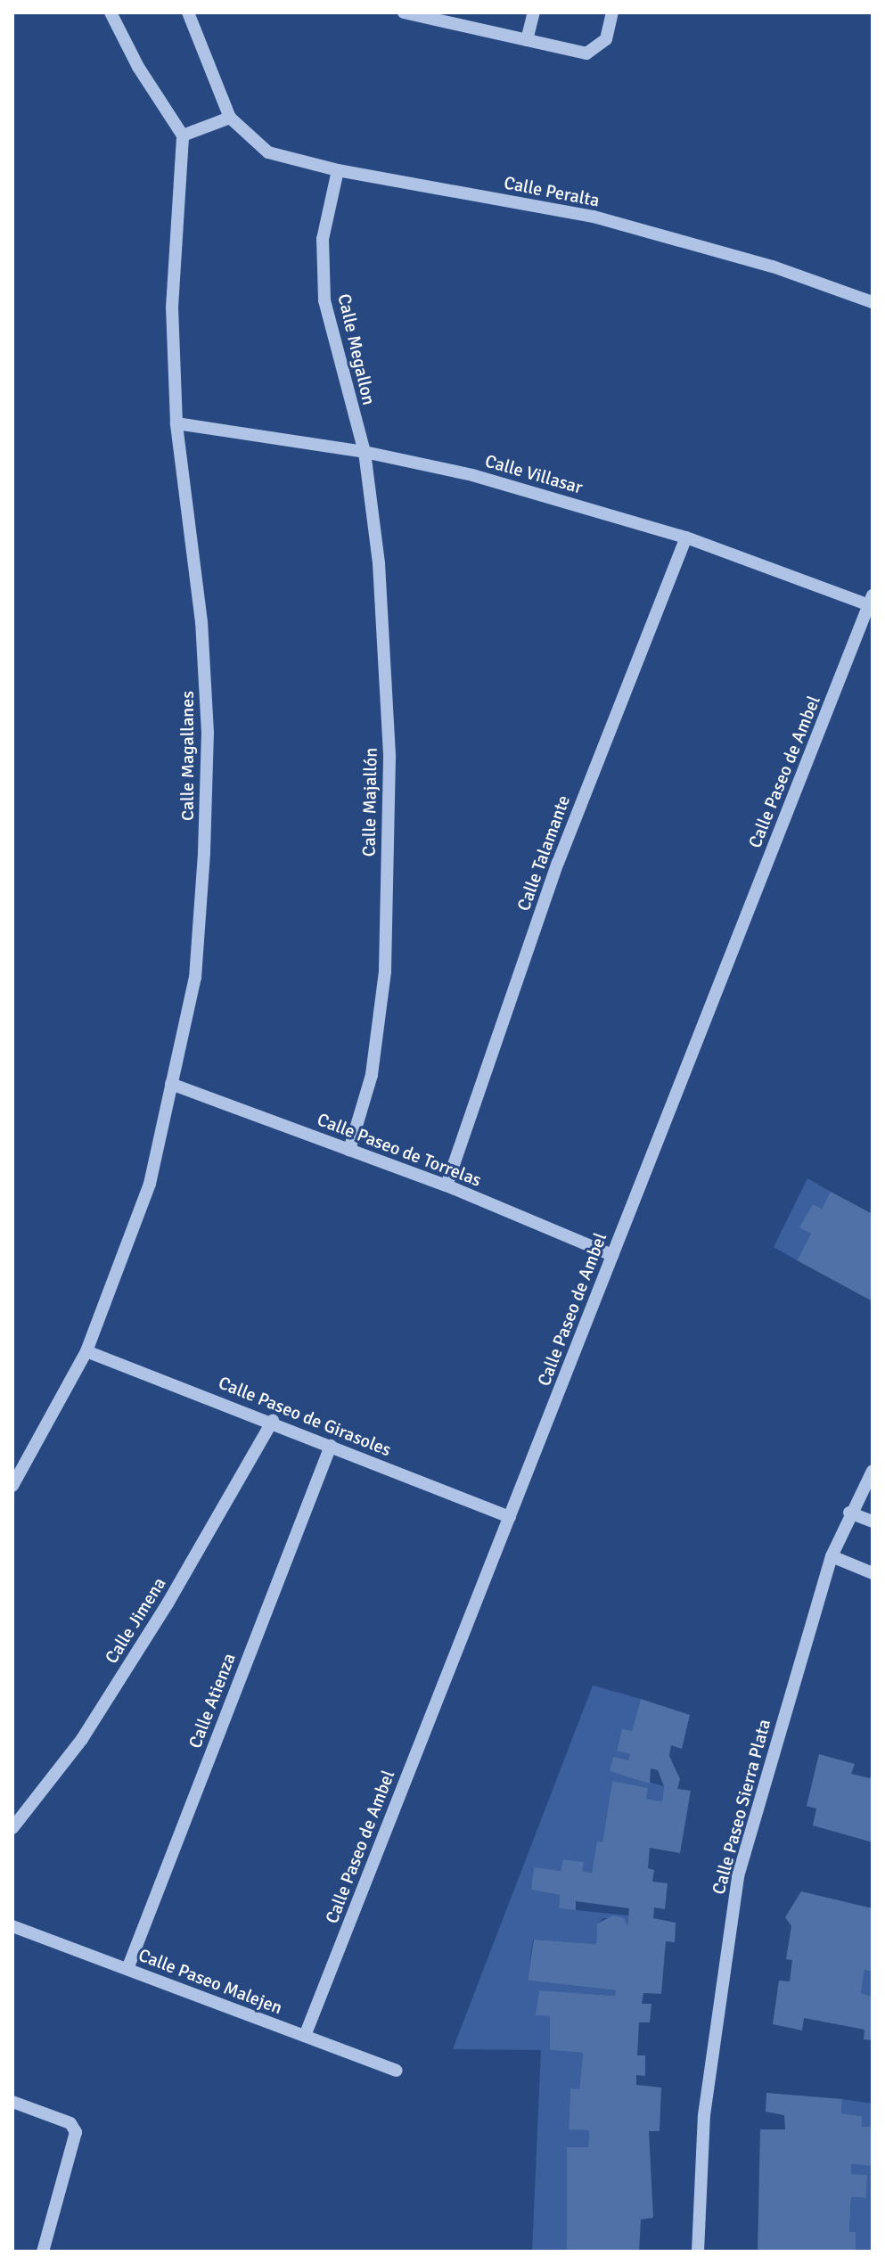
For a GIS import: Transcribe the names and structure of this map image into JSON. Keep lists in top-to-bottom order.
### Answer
{
  "streets": {
    "street": [
      "Calle Peralta",
      "Calle Megallon",
      "Calle Villasar",
      "Calle Magallanes",
      "Calle Paseo de Ambel",
      "Calle Majallón",
      "Calle Talamante",
      "Calle Paseo de Torrelas",
      "Calle Paseo de Girasoles",
      "Calle Jimena",
      "Calle Atienza",
      "Calle Paseo Sierra Plata",
      "Calle Paseo Malejen"
    ]
  },
  "crossings": [
    ["Calle Peralta", "Calle Megallon"],
    ["Calle Megallon", "Calle Villasar"],
    ["Calle Megallon", "Calle Majallón"],
    ["Calle Villasar", "Calle Magallanes"],
    ["Calle Villasar", "Calle Paseo de Ambel"],
    ["Calle Villasar", "Calle Majallón"],
    ["Calle Villasar", "Calle Talamante"],
    ["Calle Magallanes", "Calle Paseo de Torrelas"],
    ["Calle Magallanes", "Calle Paseo de Girasoles"],
    ["Calle Paseo de Ambel", "Calle Paseo de Torrelas"],
    ["Calle Paseo de Ambel", "Calle Paseo de Girasoles"],
    ["Calle Paseo de Ambel", "Calle Paseo Malejen"],
    ["Calle Majallón", "Calle Paseo de Torrelas"],
    ["Calle Talamante", "Calle Paseo de Torrelas"],
    ["Calle Paseo de Girasoles", "Calle Jimena"],
    ["Calle Paseo de Girasoles", "Calle Atienza"],
    ["Calle Atienza", "Calle Paseo Malejen"]
  ]
}
